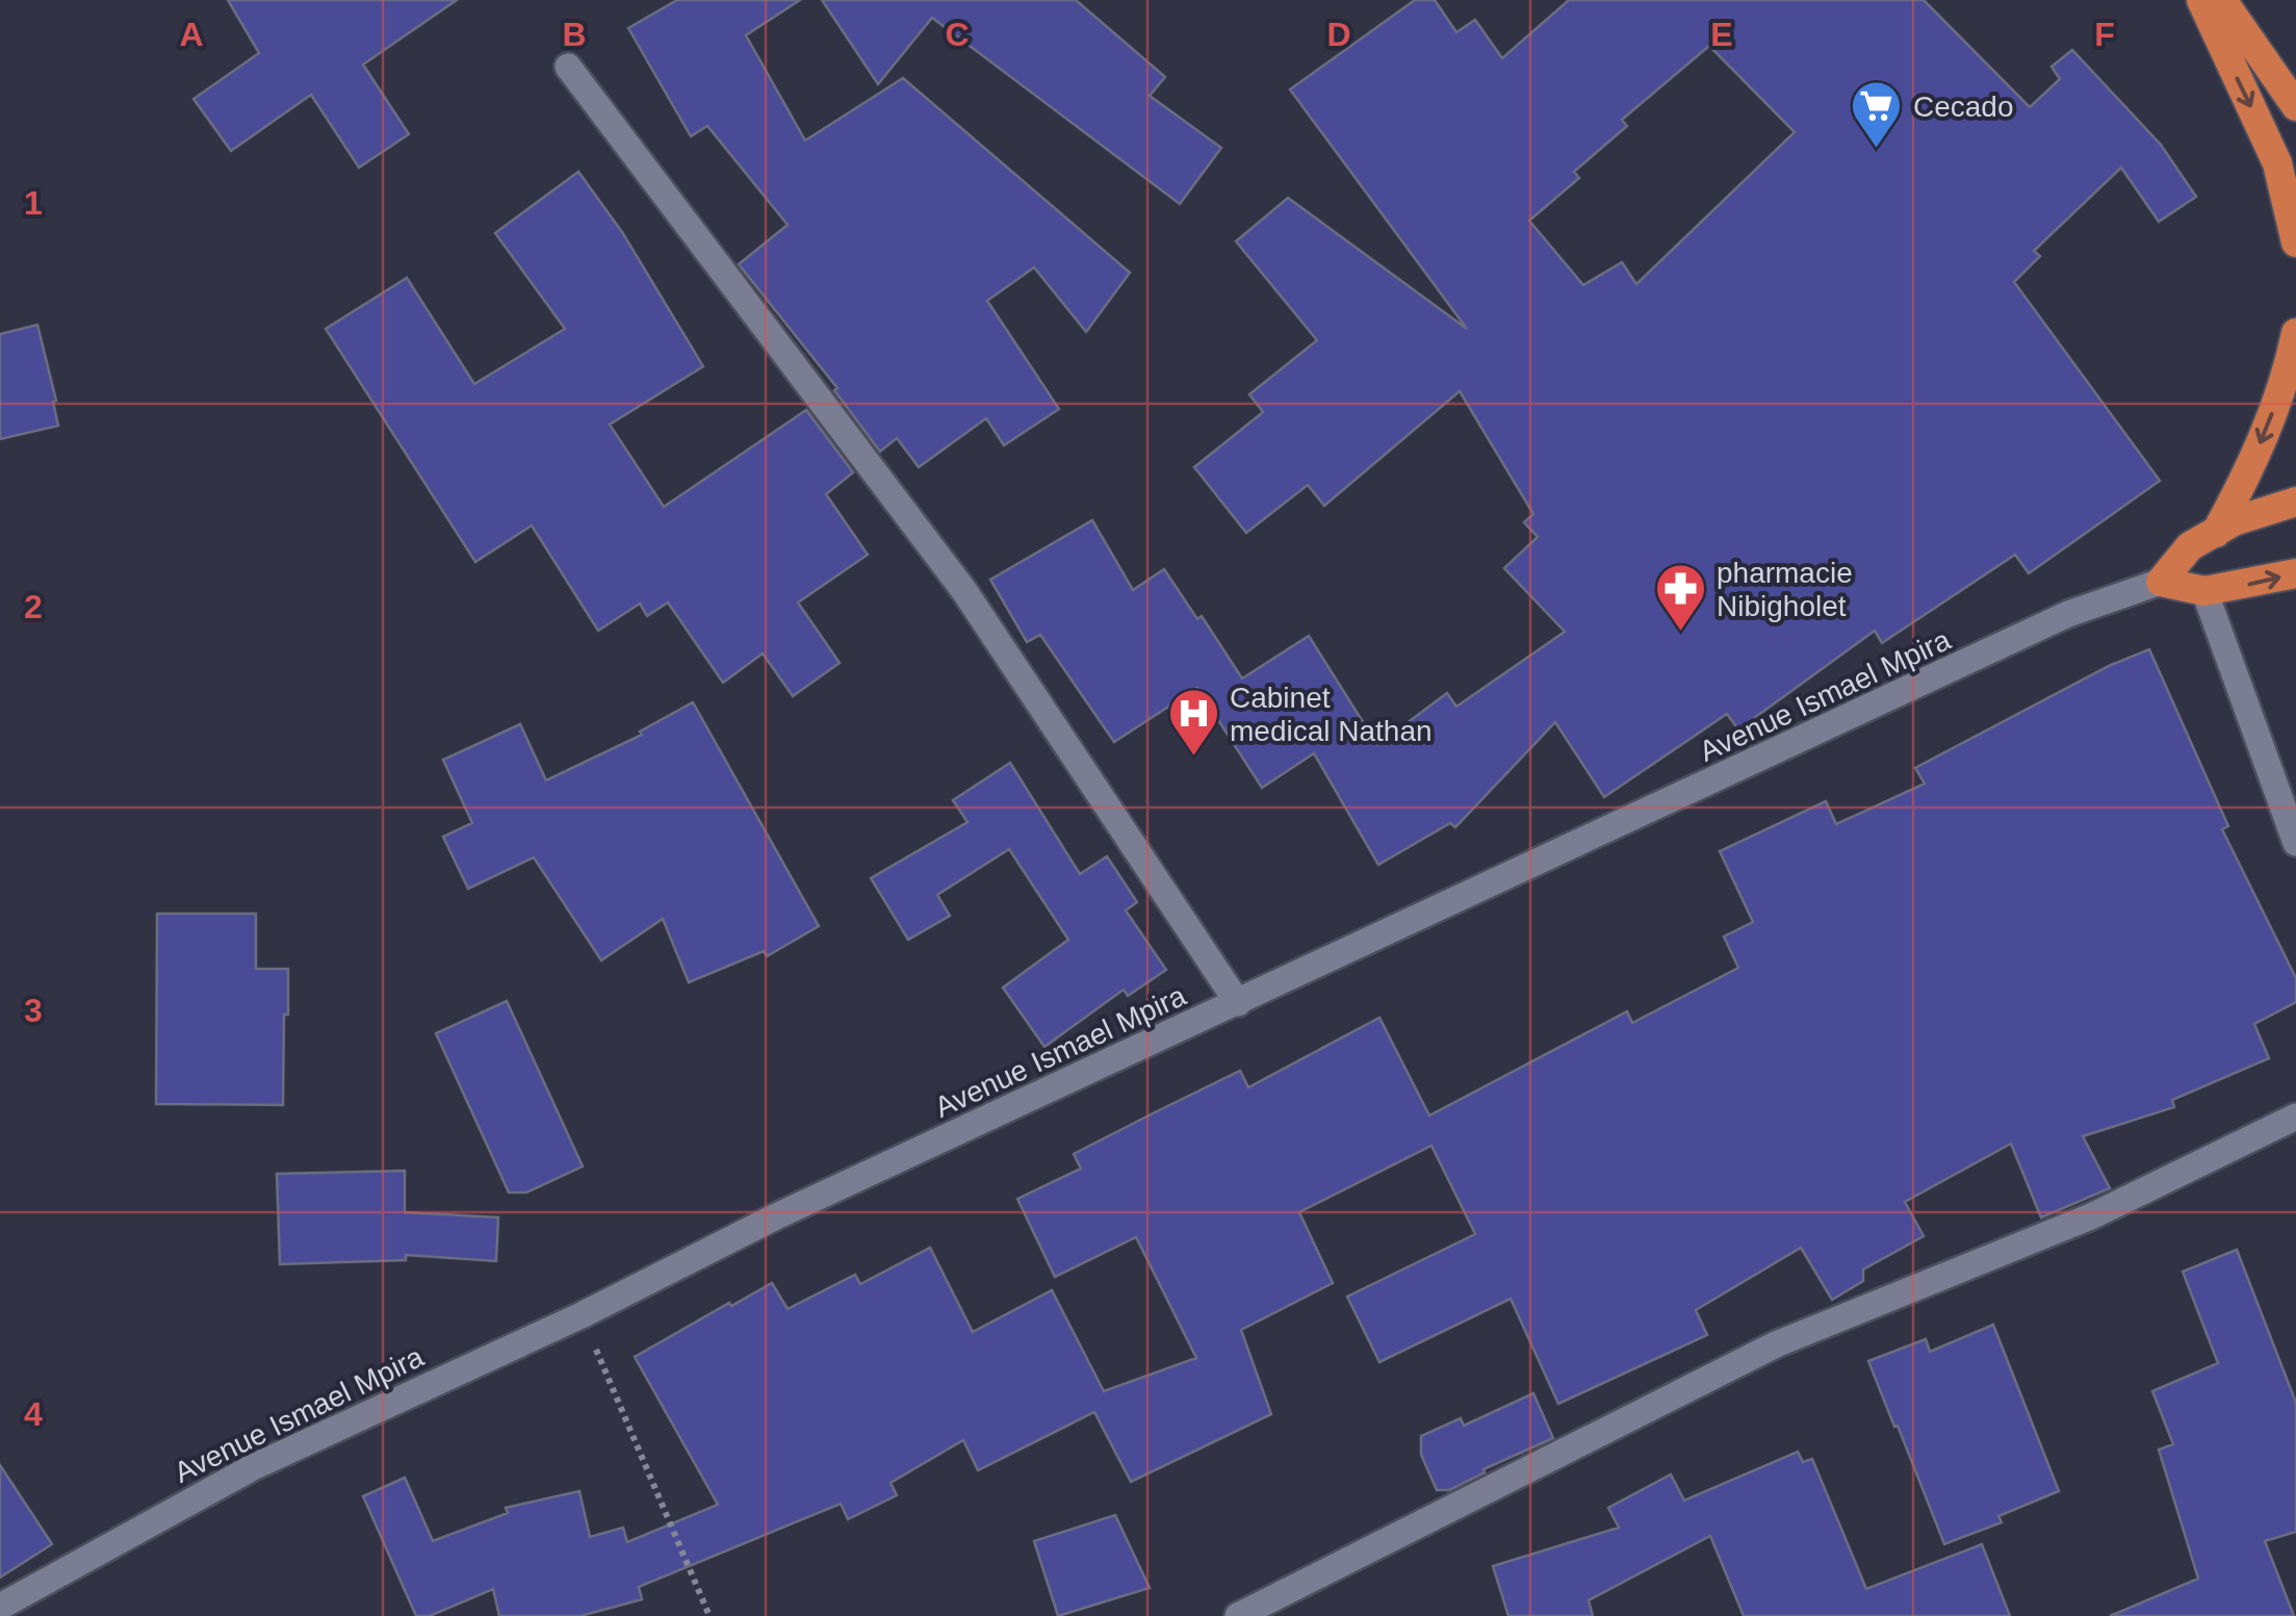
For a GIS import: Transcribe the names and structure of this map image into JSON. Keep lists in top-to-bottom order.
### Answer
{
  "streets": {
    "street": ["Avenue Ismael Mpira"]
  },
  "places": {
    "supermarket": ["Cecado"],
    "pharmacy": ["pharmacie Nibigholet"],
    "hospital": ["Cabinet medical Nathan"]
  },
  "grid": {
    "columns": [
      "A",
      "B",
      "C",
      "D",
      "E",
      "F"
    ],
    "rows": [
      "1",
      "2",
      "3",
      "4"
    ]
  }
}
